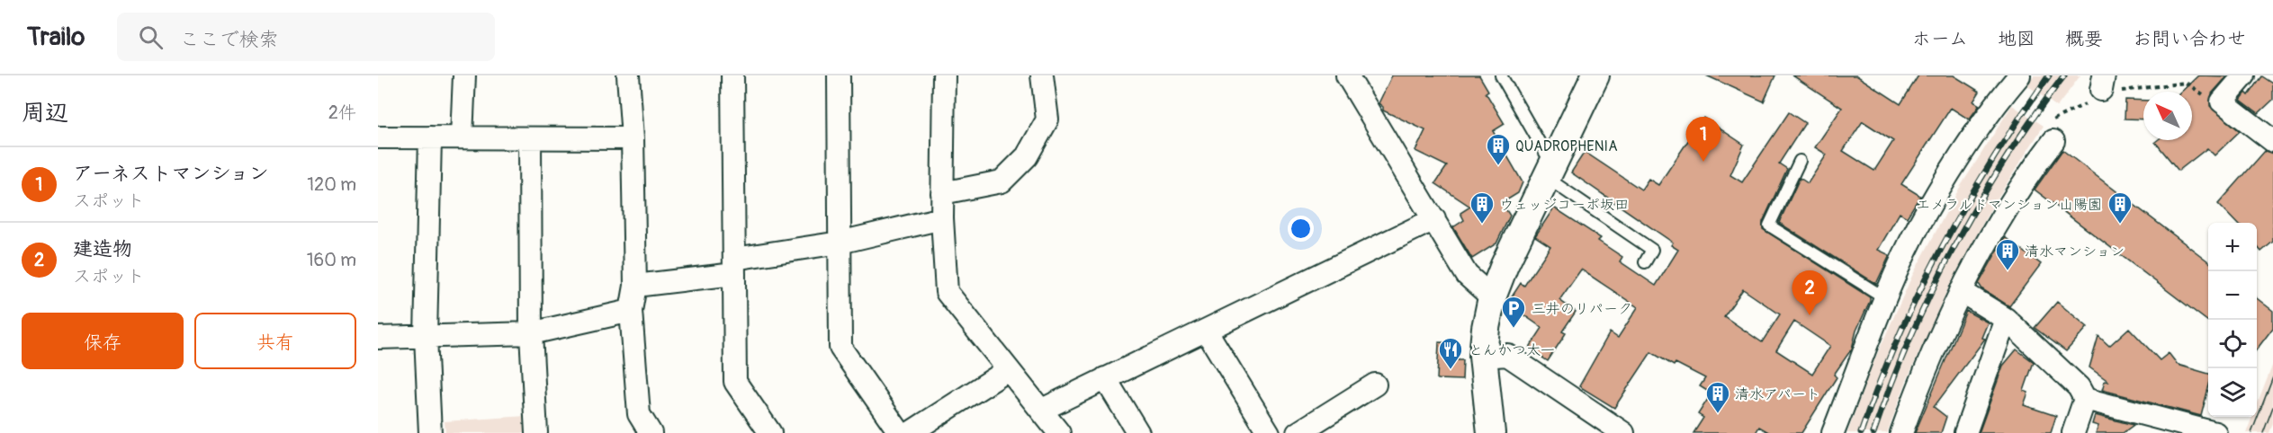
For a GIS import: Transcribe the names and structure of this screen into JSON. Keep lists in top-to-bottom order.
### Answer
{
  "places": {
    "building": [
      "QUADROPHENIA",
      "ウェッジコーポ坂田",
      "エメラルドマンション山陽園",
      "清水マンション",
      "清水アパート"
    ],
    "parking": ["三井のリパーク"],
    "restaurant": ["とんかつ太一"]
  },
  "north": "top left",
  "page": {
    "header": "Trailo",
    "search": "ここで検索",
    "nav": [
      "ホーム",
      "地図",
      "概要",
      "お問い合わせ"
    ],
    "heading": ["周辺", "2件"],
    "pins": ["1", "2"],
    "list": [
      {
        "mark": "1",
        "name": "アーネストマンション",
        "note": "スポット",
        "value": "120 m"
      },
      {
        "mark": "2",
        "name": "建造物",
        "note": "スポット",
        "value": "160 m"
      }
    ],
    "map_buttons": ["+", "−"],
    "buttons": ["保存", "共有"]
  }
}
